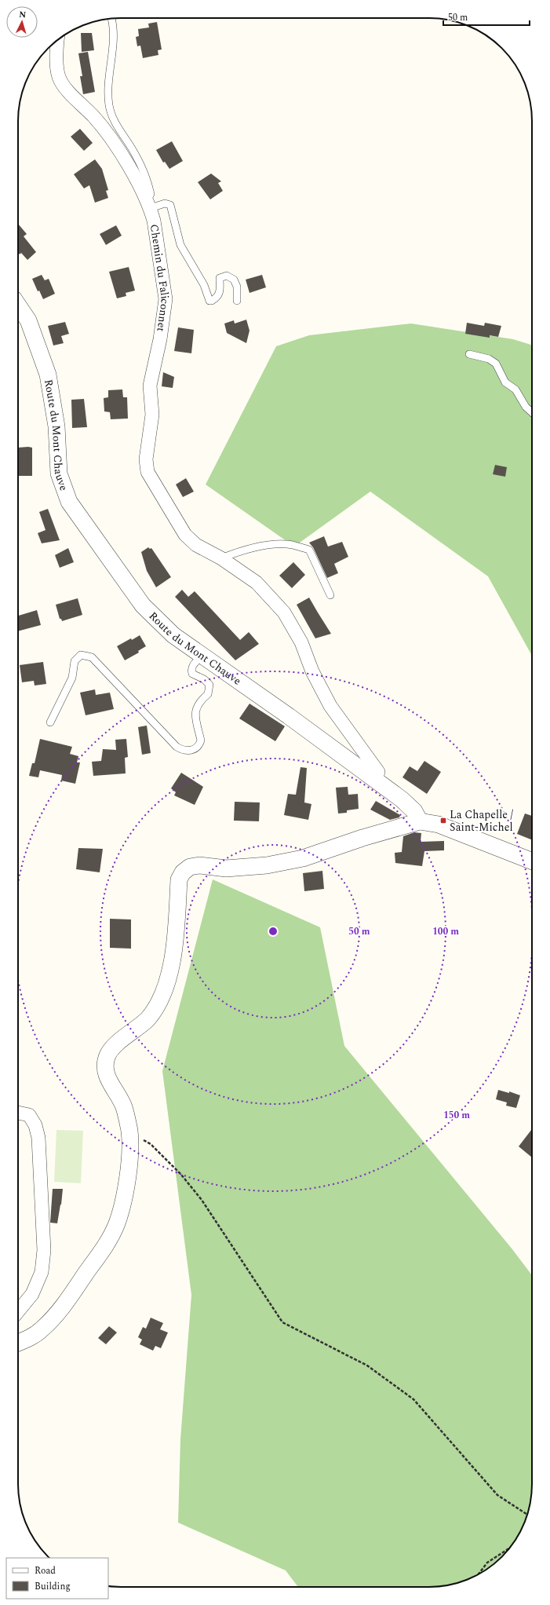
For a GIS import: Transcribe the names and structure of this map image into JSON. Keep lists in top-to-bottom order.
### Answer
{
  "streets": {
    "street": ["Chemin du Faliconnet", "Route du Mont Chauve"]
  },
  "crossings": [
    ["Chemin du Faliconnet", "Route du Mont Chauve"]
  ],
  "places": {
    "transit": ["La Chapelle / Saint-Michel"]
  },
  "legend": ["Road", "Building"],
  "scale_bar": "50 m",
  "north": "top",
  "rings": ["50 m", "100 m", "150 m"]
}
